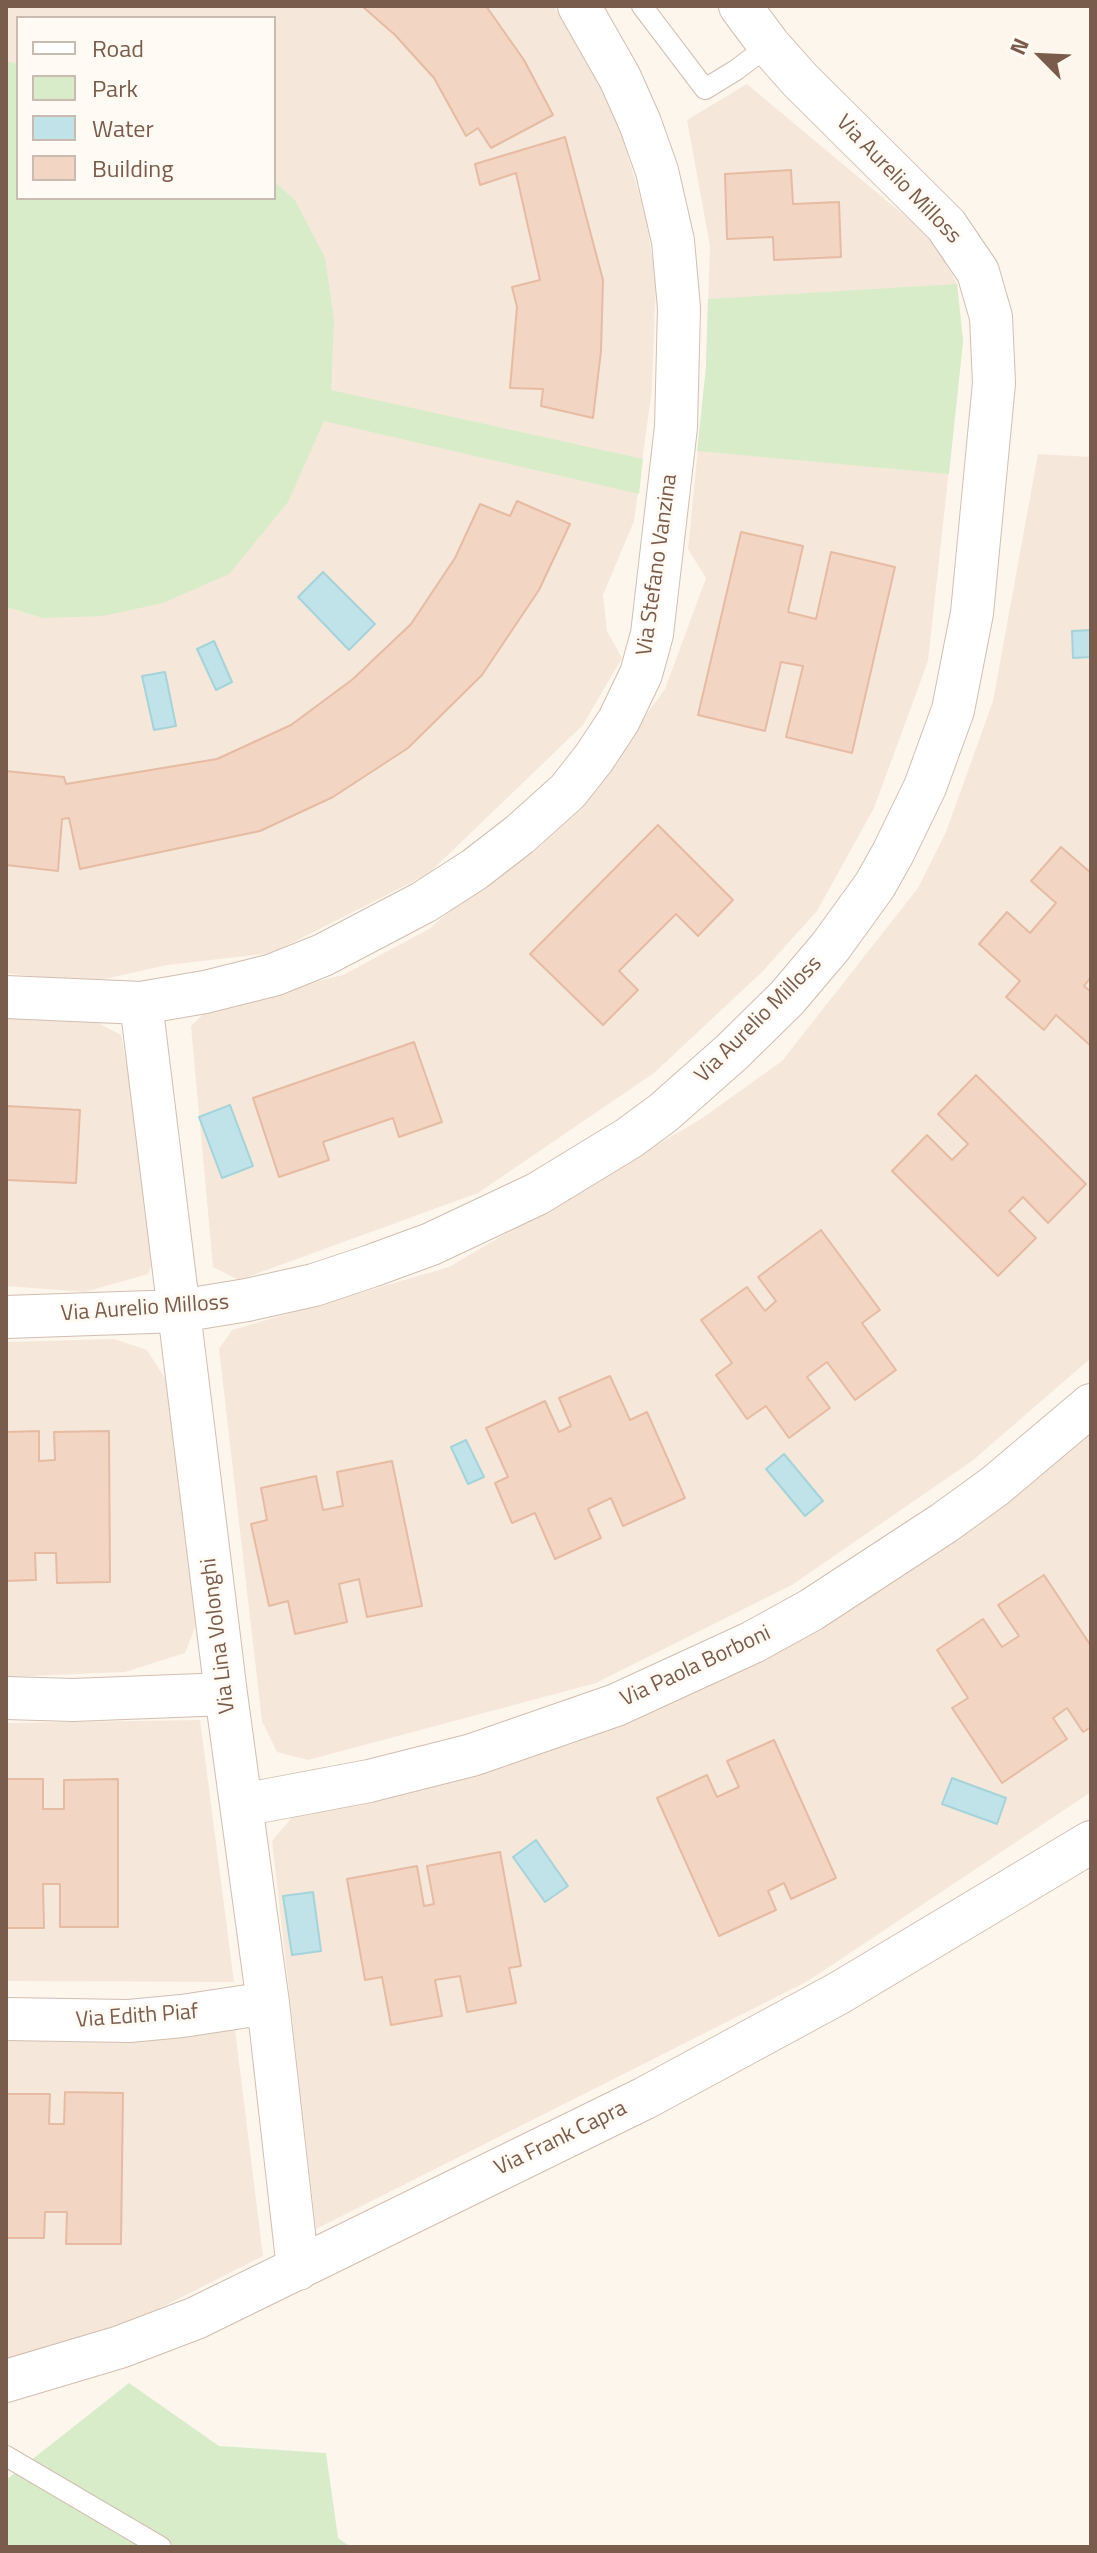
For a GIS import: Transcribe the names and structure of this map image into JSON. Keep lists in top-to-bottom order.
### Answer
{
  "streets": {
    "street": [
      "Via Aurelio Milloss",
      "Via Stefano Vanzina",
      "Via Lina Volonghi",
      "Via Paola Borboni",
      "Via Edith Piaf",
      "Via Frank Capra"
    ]
  },
  "crossings": [
    ["Via Aurelio Milloss", "Via Lina Volonghi"],
    ["Via Stefano Vanzina", "Via Lina Volonghi"],
    ["Via Lina Volonghi", "Via Paola Borboni"],
    ["Via Lina Volonghi", "Via Edith Piaf"],
    ["Via Lina Volonghi", "Via Frank Capra"]
  ],
  "legend": [
    "Road",
    "Park",
    "Water",
    "Building"
  ],
  "north": "top left"
}
